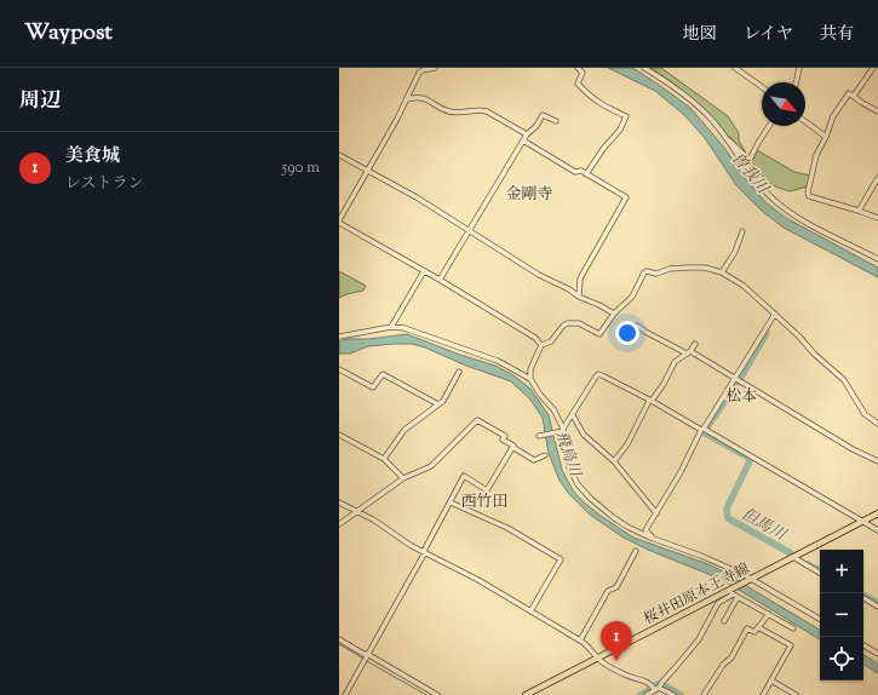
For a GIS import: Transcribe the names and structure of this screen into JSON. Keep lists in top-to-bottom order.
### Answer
{
  "streets": {
    "main road": ["桜井田原本王寺線"]
  },
  "districts": ["金剛寺", "松本", "西竹田"],
  "water": ["曽我川", "飛鳥川", "但馬川"],
  "north": "bottom right",
  "page": {
    "header": "Waypost",
    "nav": ["地図", "レイヤ", "共有"],
    "heading": "周辺",
    "list": [
      {
        "mark": "1",
        "name": "美食城",
        "note": "レストラン",
        "value": "590 m"
      }
    ],
    "map_buttons": ["+", "−"],
    "pins": "1"
  }
}
